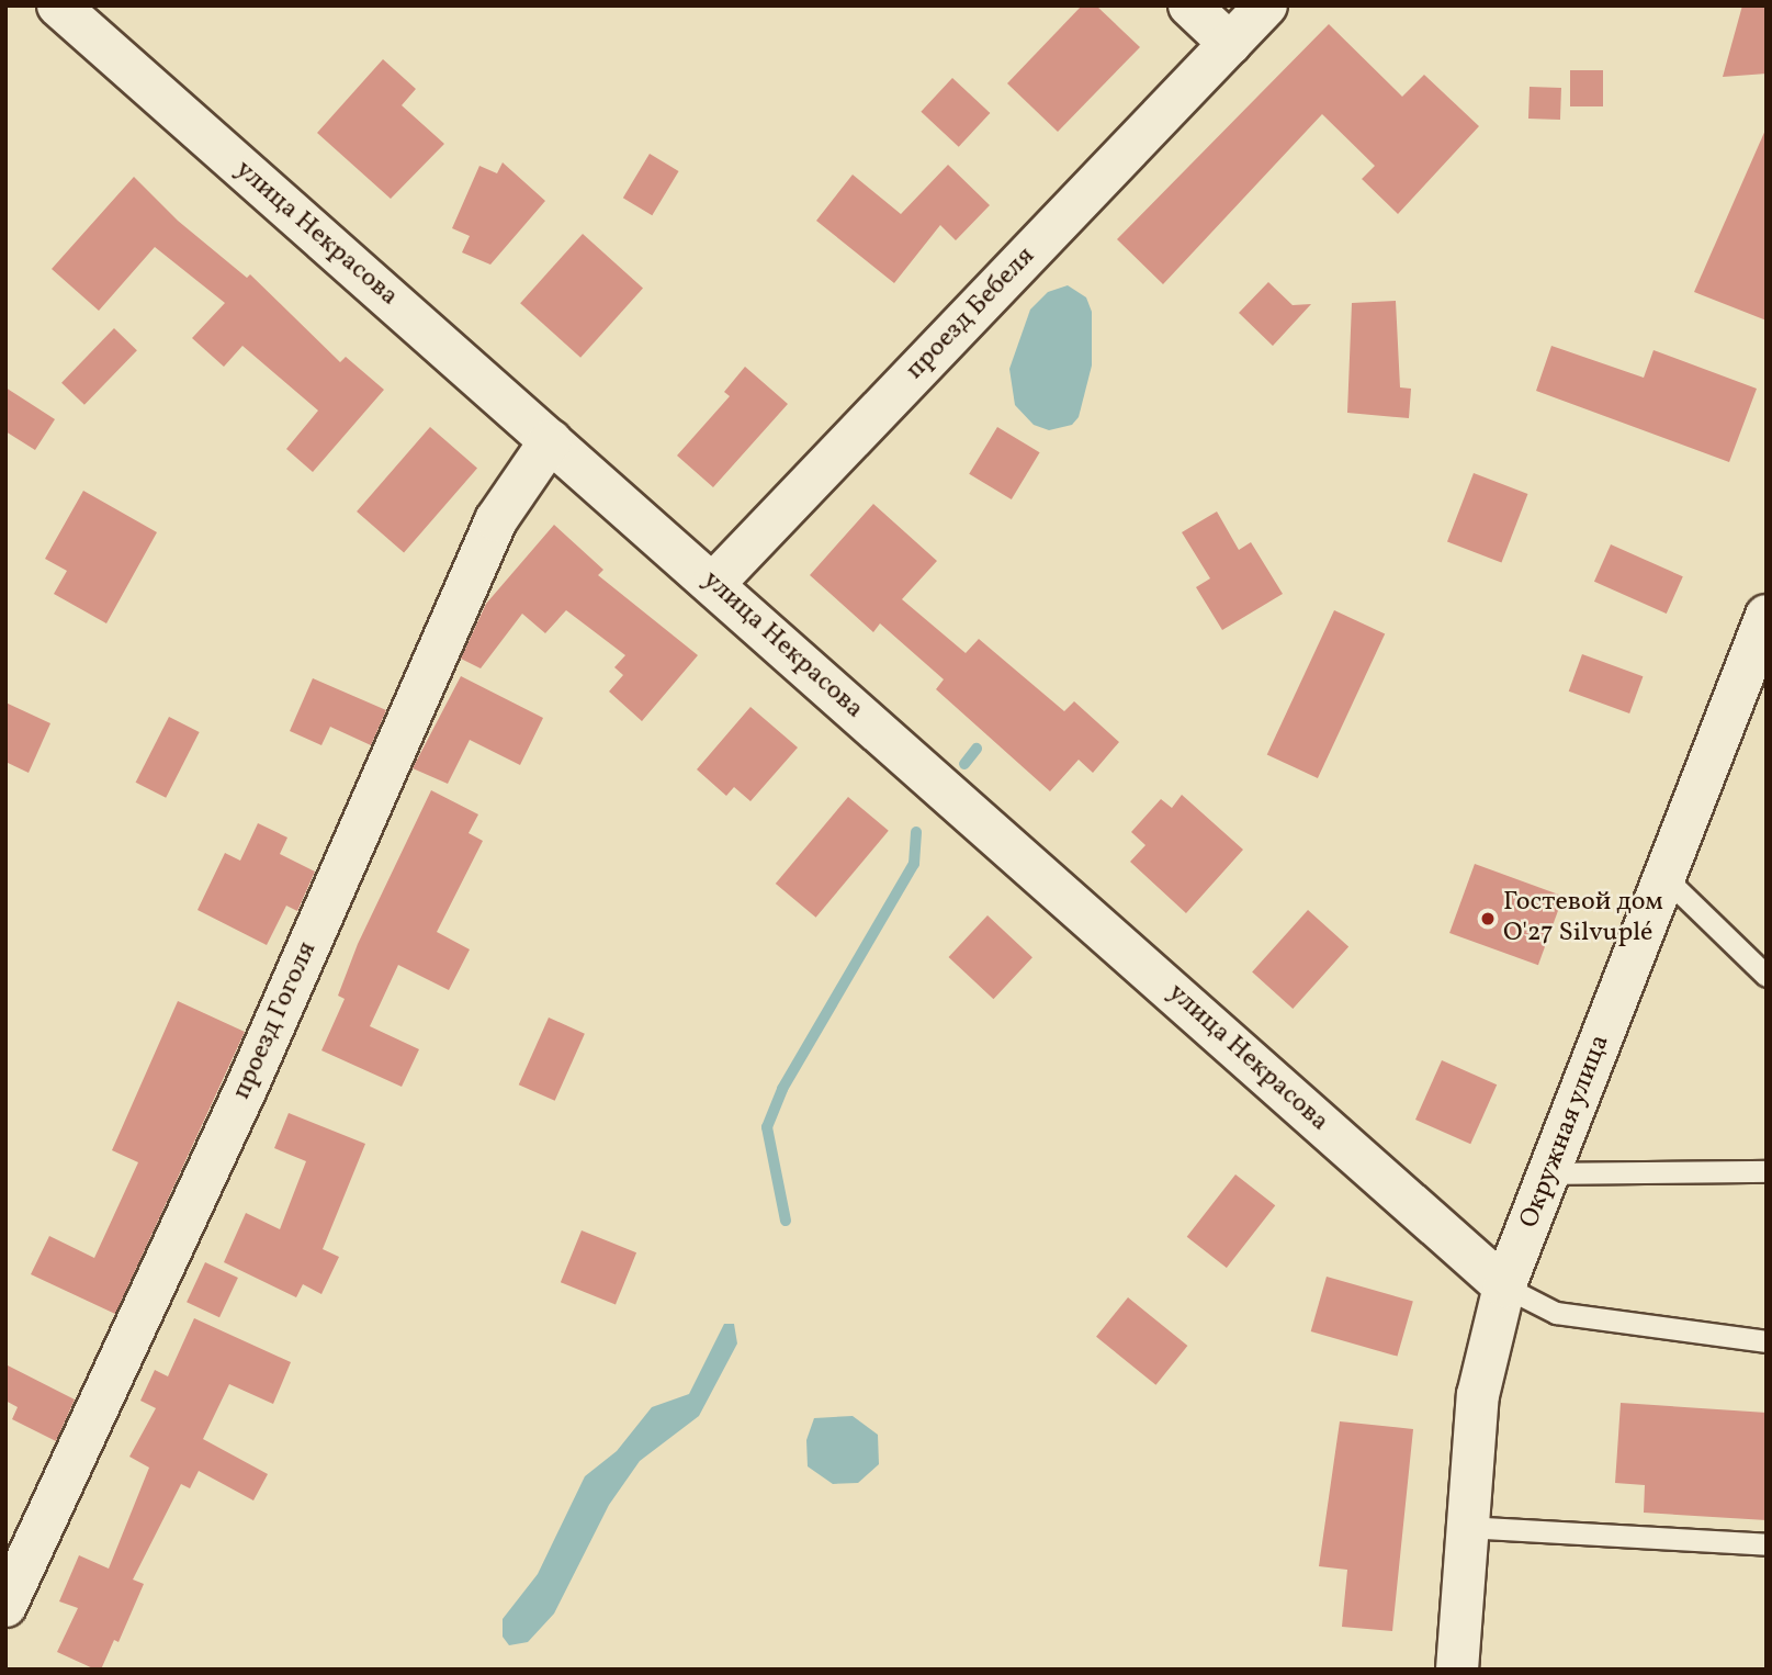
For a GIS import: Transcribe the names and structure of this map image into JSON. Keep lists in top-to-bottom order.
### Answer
{
  "streets": {
    "street": [
      "улица Некрасова",
      "проезд Бебеля",
      "проезд Гоголя",
      "Окружная улица"
    ]
  },
  "crossings": [
    ["улица Некрасова", "проезд Бебеля"],
    ["улица Некрасова", "проезд Гоголя"],
    ["улица Некрасова", "Окружная улица"]
  ],
  "places": ["Гостевой дом O'27 Silvuplé"]
}
